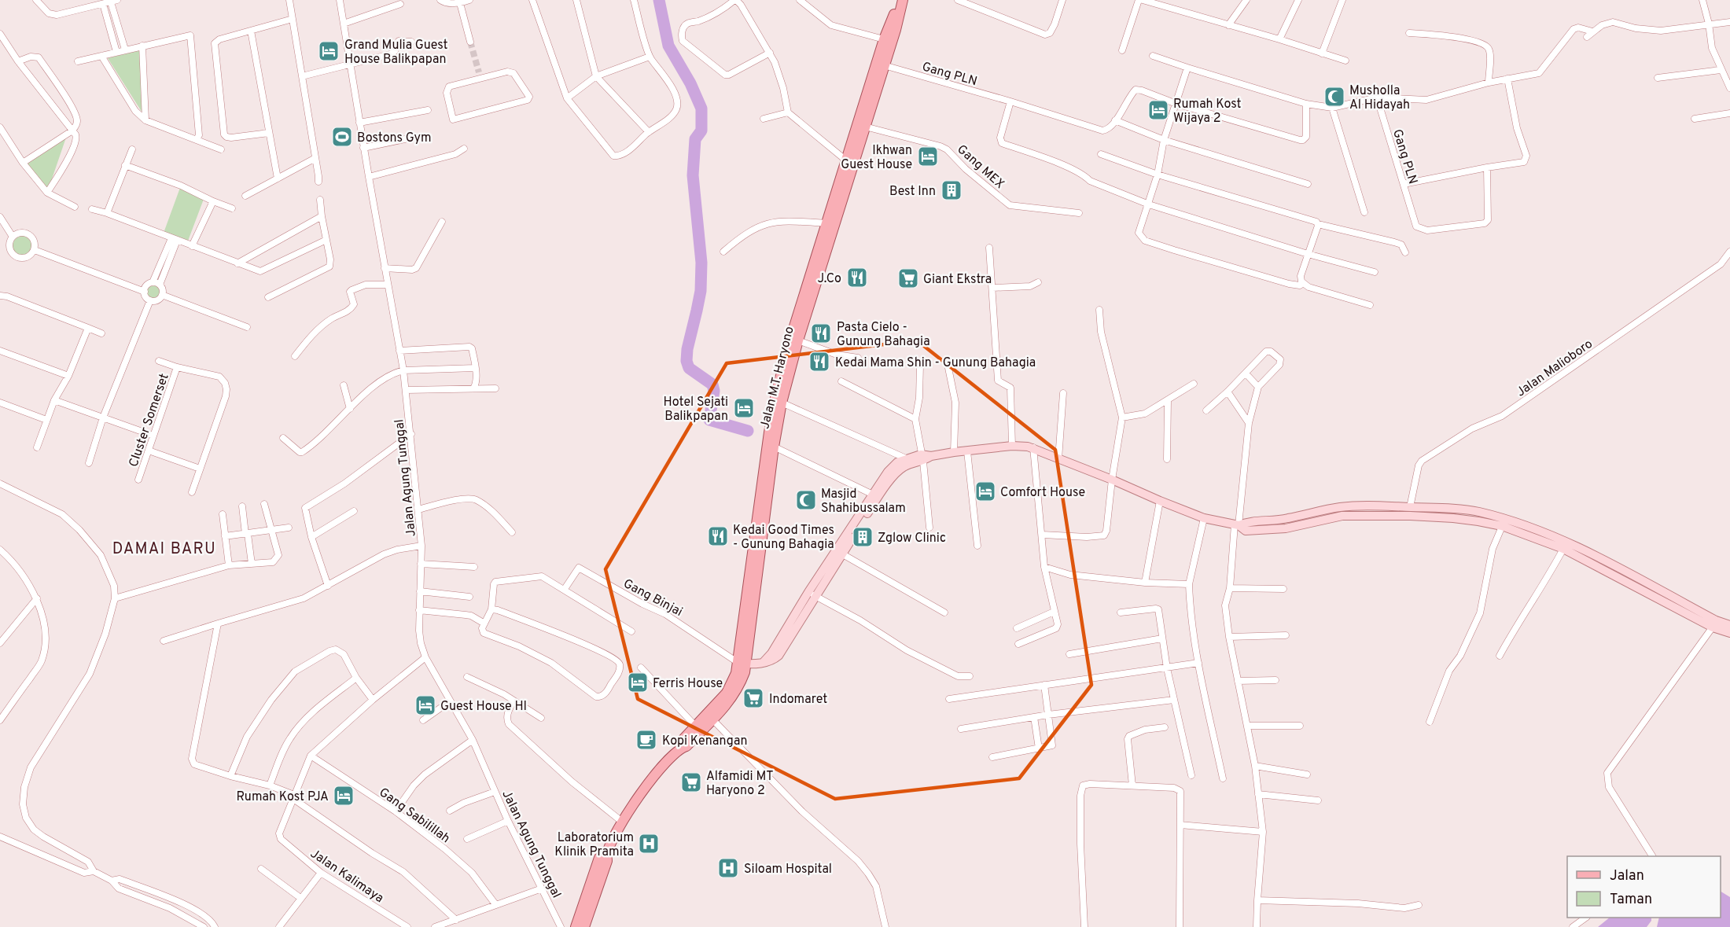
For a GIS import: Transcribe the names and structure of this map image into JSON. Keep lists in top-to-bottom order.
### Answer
{
  "streets": {
    "main road": ["Jalan M.T. Haryono"],
    "street": [
      "Gang PLN",
      "Gang MEX",
      "Jalan Malioboro",
      "Cluster Somerset",
      "Jalan Agung Tunggal",
      "Gang Binjai",
      "Gang Sabilillah",
      "Jalan Kalimaya"
    ]
  },
  "crossings": [
    ["Gang PLN", "Jalan M.T. Haryono"],
    ["Gang MEX", "Jalan M.T. Haryono"],
    ["Jalan M.T. Haryono", "Gang Binjai"],
    ["Jalan Agung Tunggal", "Jalan Kalimaya"],
    ["Gang Sabilillah", "Jalan Kalimaya"]
  ],
  "districts": ["DAMAI BARU"],
  "places": {
    "hotel": [
      "Grand Mulia Guest House Balikpapan",
      "Rumah Kost Wijaya 2",
      "Ikhwan Guest House",
      "Hotel Sejati Balikpapan",
      "Comfort House",
      "Ferris House",
      "Guest House HI",
      "Rumah Kost PJA"
    ],
    "mosque": ["Musholla Al Hidayah", "Masjid Shahibussalam"],
    "sports": ["Bostons Gym"],
    "building": ["Best Inn", "Zglow Clinic"],
    "restaurant": [
      "J.Co",
      "Pasta Cielo - Gunung Bahagia",
      "Kedai Mama Shin - Gunung Bahagia",
      "Kedai Good Times - Gunung Bahagia"
    ],
    "supermarket": ["Giant Ekstra", "Indomaret", "Alfamidi MT Haryono 2"],
    "cafe": ["Kopi Kenangan"],
    "hospital": ["Laboratorium Klinik Pramita", "Siloam Hospital"]
  },
  "legend": ["Jalan", "Taman"]
}
